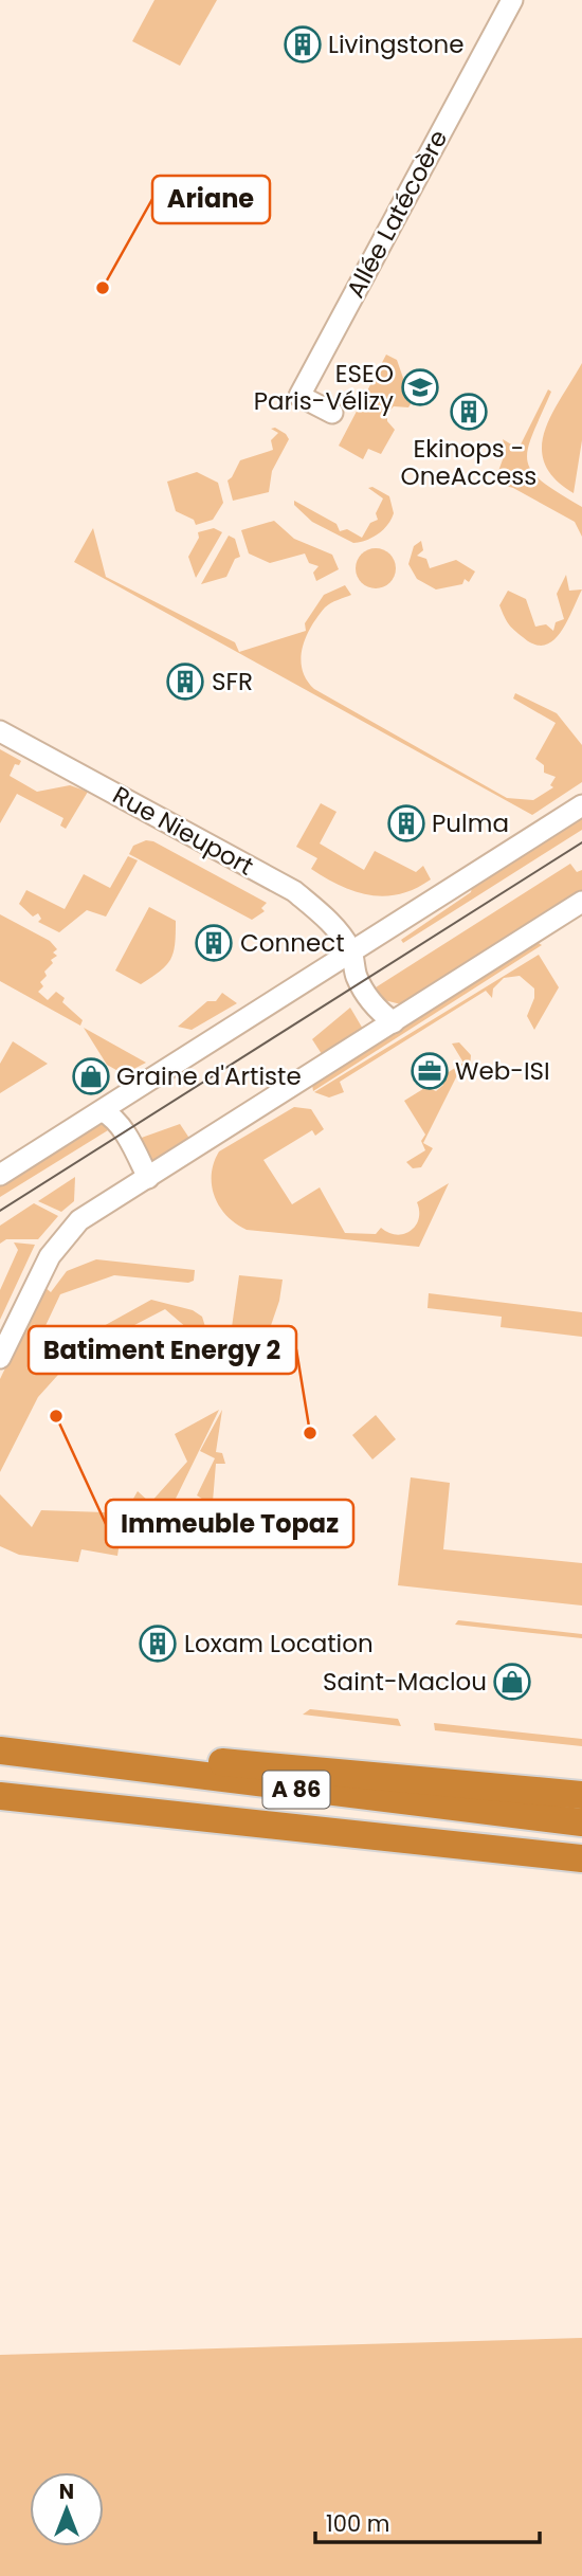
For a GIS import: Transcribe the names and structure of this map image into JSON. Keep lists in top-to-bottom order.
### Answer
{
  "streets": {
    "highway": ["A 86"],
    "main road": ["Allée Latécoère", "Rue Nieuport"]
  },
  "places": {
    "building": [
      "Livingstone",
      "Ekinops - OneAccess",
      "SFR",
      "Pulma",
      "Connect",
      "Loxam Location"
    ],
    "other": ["Ariane", "Immeuble Topaz", "Batiment Energy 2"],
    "school or university": ["ESEO Paris-Vélizy"],
    "office": ["Web-ISI"],
    "shop": ["Graine d'Artiste", "Saint-Maclou"]
  },
  "scale_bar": "100 m",
  "north": "top"
}
